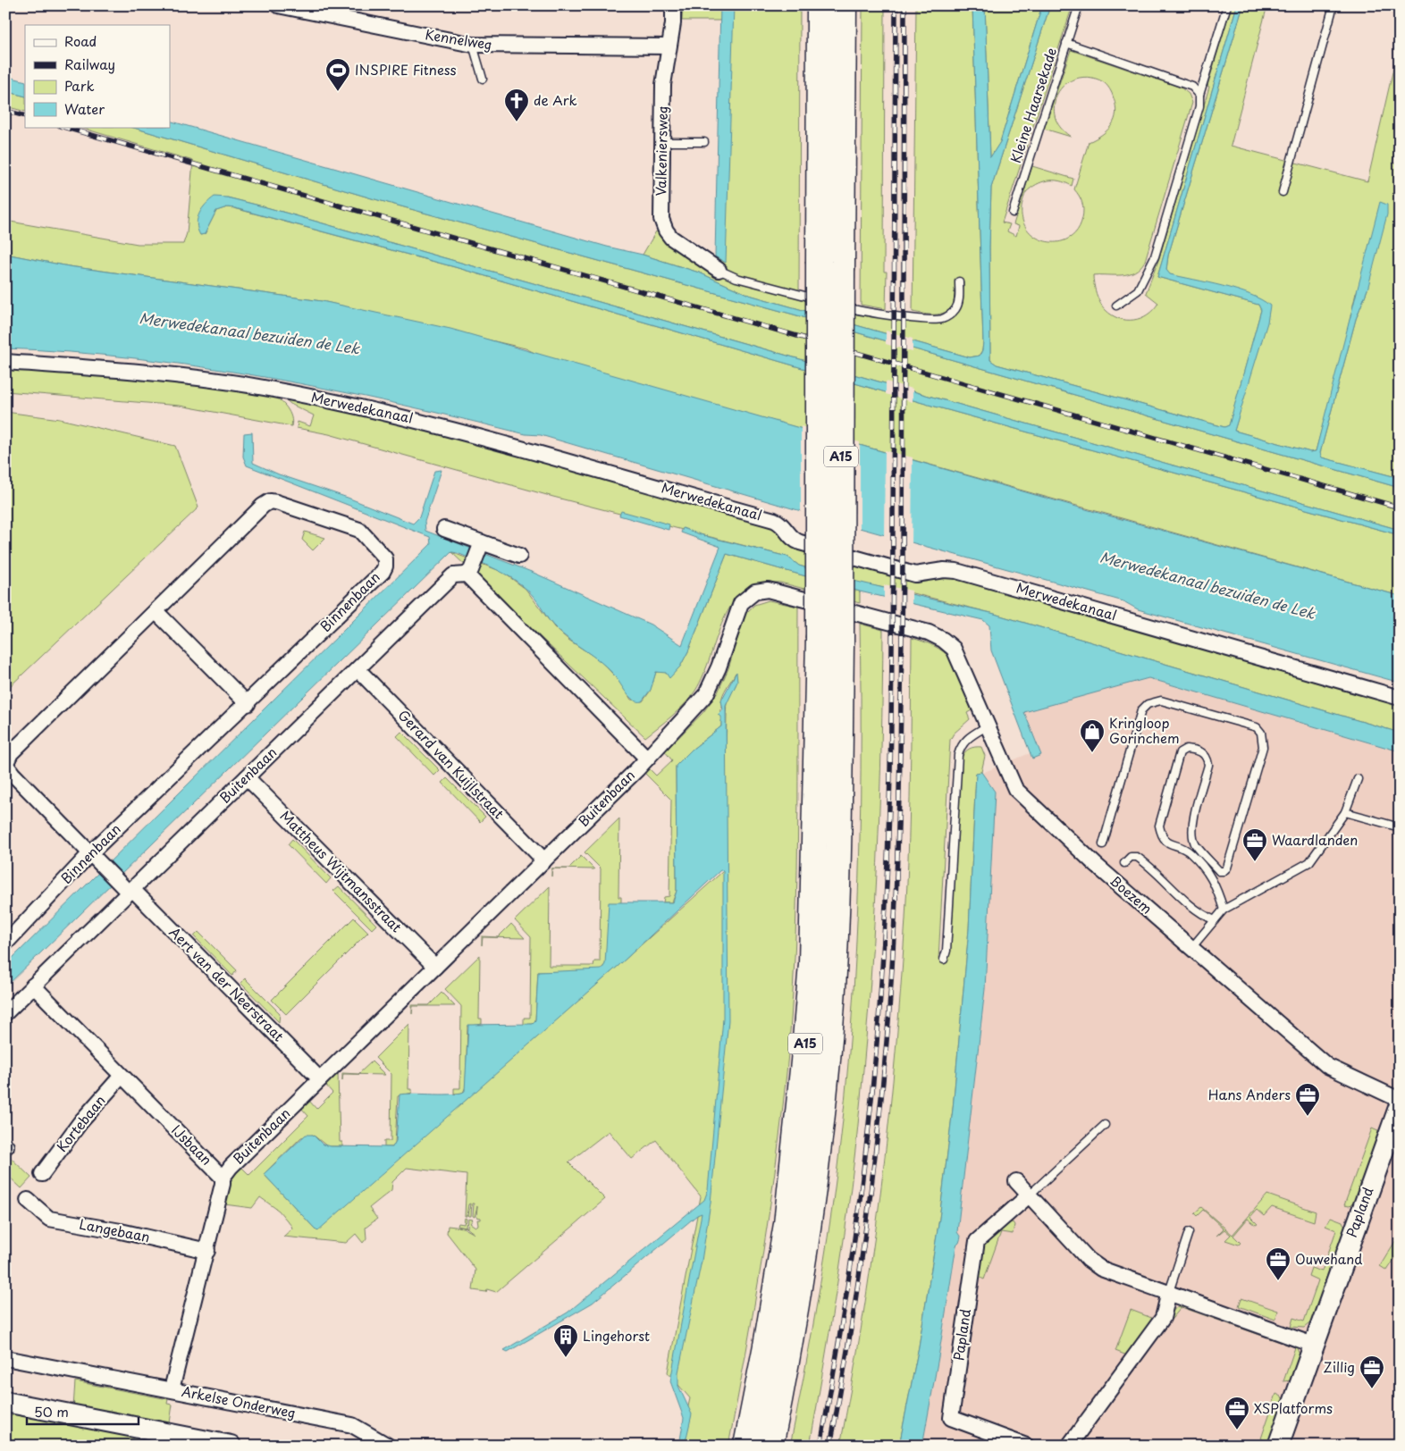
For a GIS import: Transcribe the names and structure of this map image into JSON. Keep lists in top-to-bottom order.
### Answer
{
  "streets": {
    "highway": ["A15"],
    "street": [
      "Kennelweg",
      "Valkeniersweg",
      "Merwedekanaal",
      "Binnenbaan",
      "Gerard van Kuijlstraat",
      "Buitenbaan",
      "Mattheus Wijtmansstraat",
      "Boezem",
      "Aert van der Neerstraat",
      "Kortebaan",
      "IJsbaan",
      "Papland",
      "Langebaan",
      "Arkelse Onderweg"
    ],
    "lane": ["Kleine Haarsekade"]
  },
  "crossings": [
    ["Kennelweg", "Valkeniersweg"],
    ["Binnenbaan", "Aert van der Neerstraat"],
    ["Gerard van Kuijlstraat", "Buitenbaan"],
    ["Buitenbaan", "Mattheus Wijtmansstraat"],
    ["Buitenbaan", "Boezem"],
    ["Buitenbaan", "Aert van der Neerstraat"],
    ["Buitenbaan", "IJsbaan"],
    ["Kortebaan", "IJsbaan"],
    ["IJsbaan", "Langebaan"],
    ["IJsbaan", "Arkelse Onderweg"]
  ],
  "water": ["Merwedekanaal bezuiden de Lek"],
  "places": {
    "sports": ["INSPIRE Fitness"],
    "church": ["de Ark"],
    "shop": ["Kringloop Gorinchem"],
    "office": [
      "Waardlanden",
      "Hans Anders",
      "Ouwehand",
      "Zillig",
      "XSPlatforms"
    ],
    "building": ["Lingehorst"]
  },
  "legend": [
    "Road",
    "Railway",
    "Park",
    "Water"
  ],
  "scale_bar": "50 m"
}
